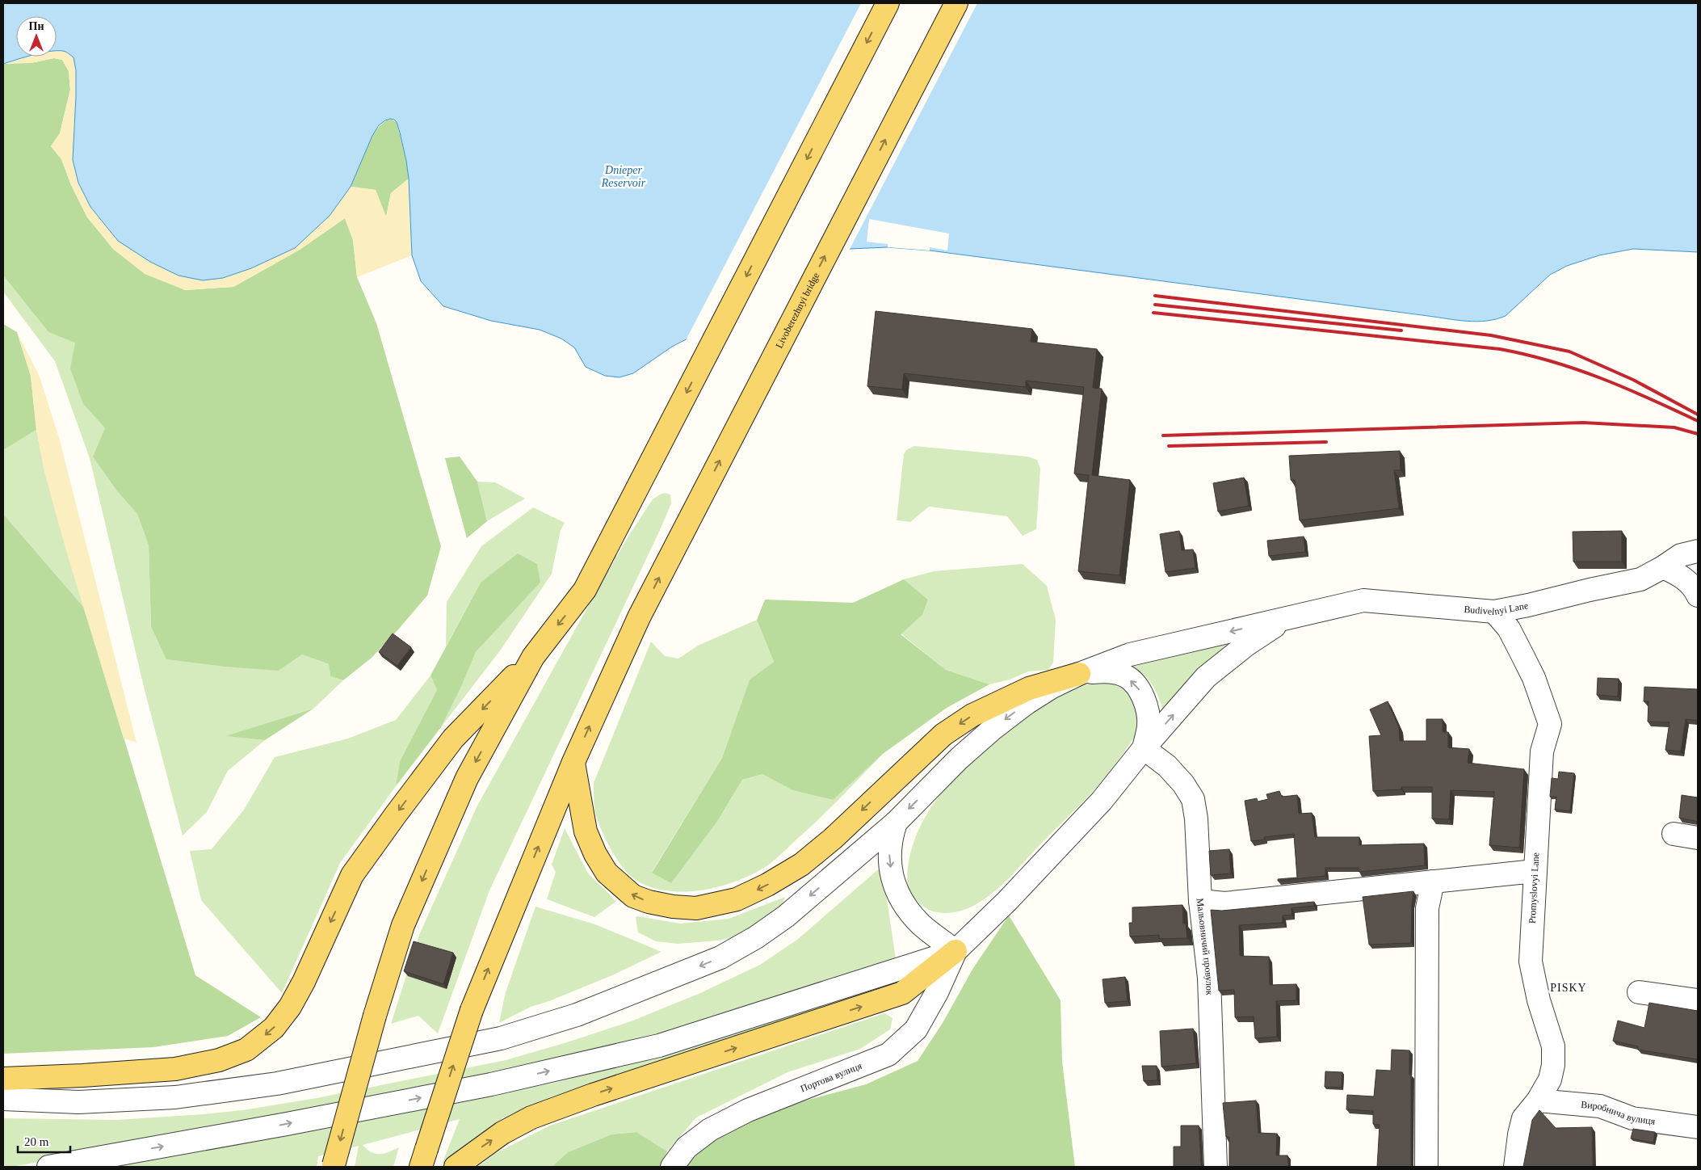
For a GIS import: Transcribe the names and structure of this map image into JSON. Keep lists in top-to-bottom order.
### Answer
{
  "streets": {
    "main road": ["Livoberezhnyi bridge"],
    "street": [
      "Budivelnyi Lane",
      "Promyslovyi Lane",
      "Мальовничий провулок",
      "Портова вулиця",
      "Виробнича вулиця"
    ]
  },
  "crossings": [
    ["Budivelnyi Lane", "Promyslovyi Lane"],
    ["Promyslovyi Lane", "Виробнича вулиця"]
  ],
  "districts": ["PISKY"],
  "water": ["Dnieper Reservoir"],
  "scale_bar": "20 m",
  "north": "top"
}
